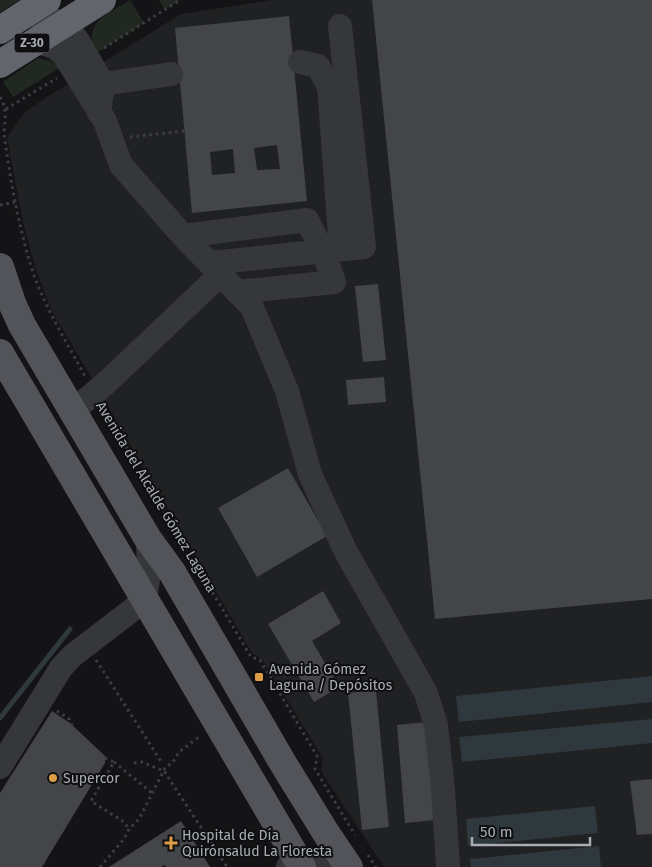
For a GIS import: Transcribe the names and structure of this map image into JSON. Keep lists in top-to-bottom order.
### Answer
{
  "streets": {
    "highway": ["Z-30"],
    "main road": ["Avenida del Alcalde Gómez Laguna"]
  },
  "places": {
    "transit": ["Avenida Gómez Laguna / Depósitos"],
    "other": ["Supercor"],
    "health": ["Hospital de Día Quirónsalud La Floresta"]
  },
  "scale_bar": "50 m"
}
